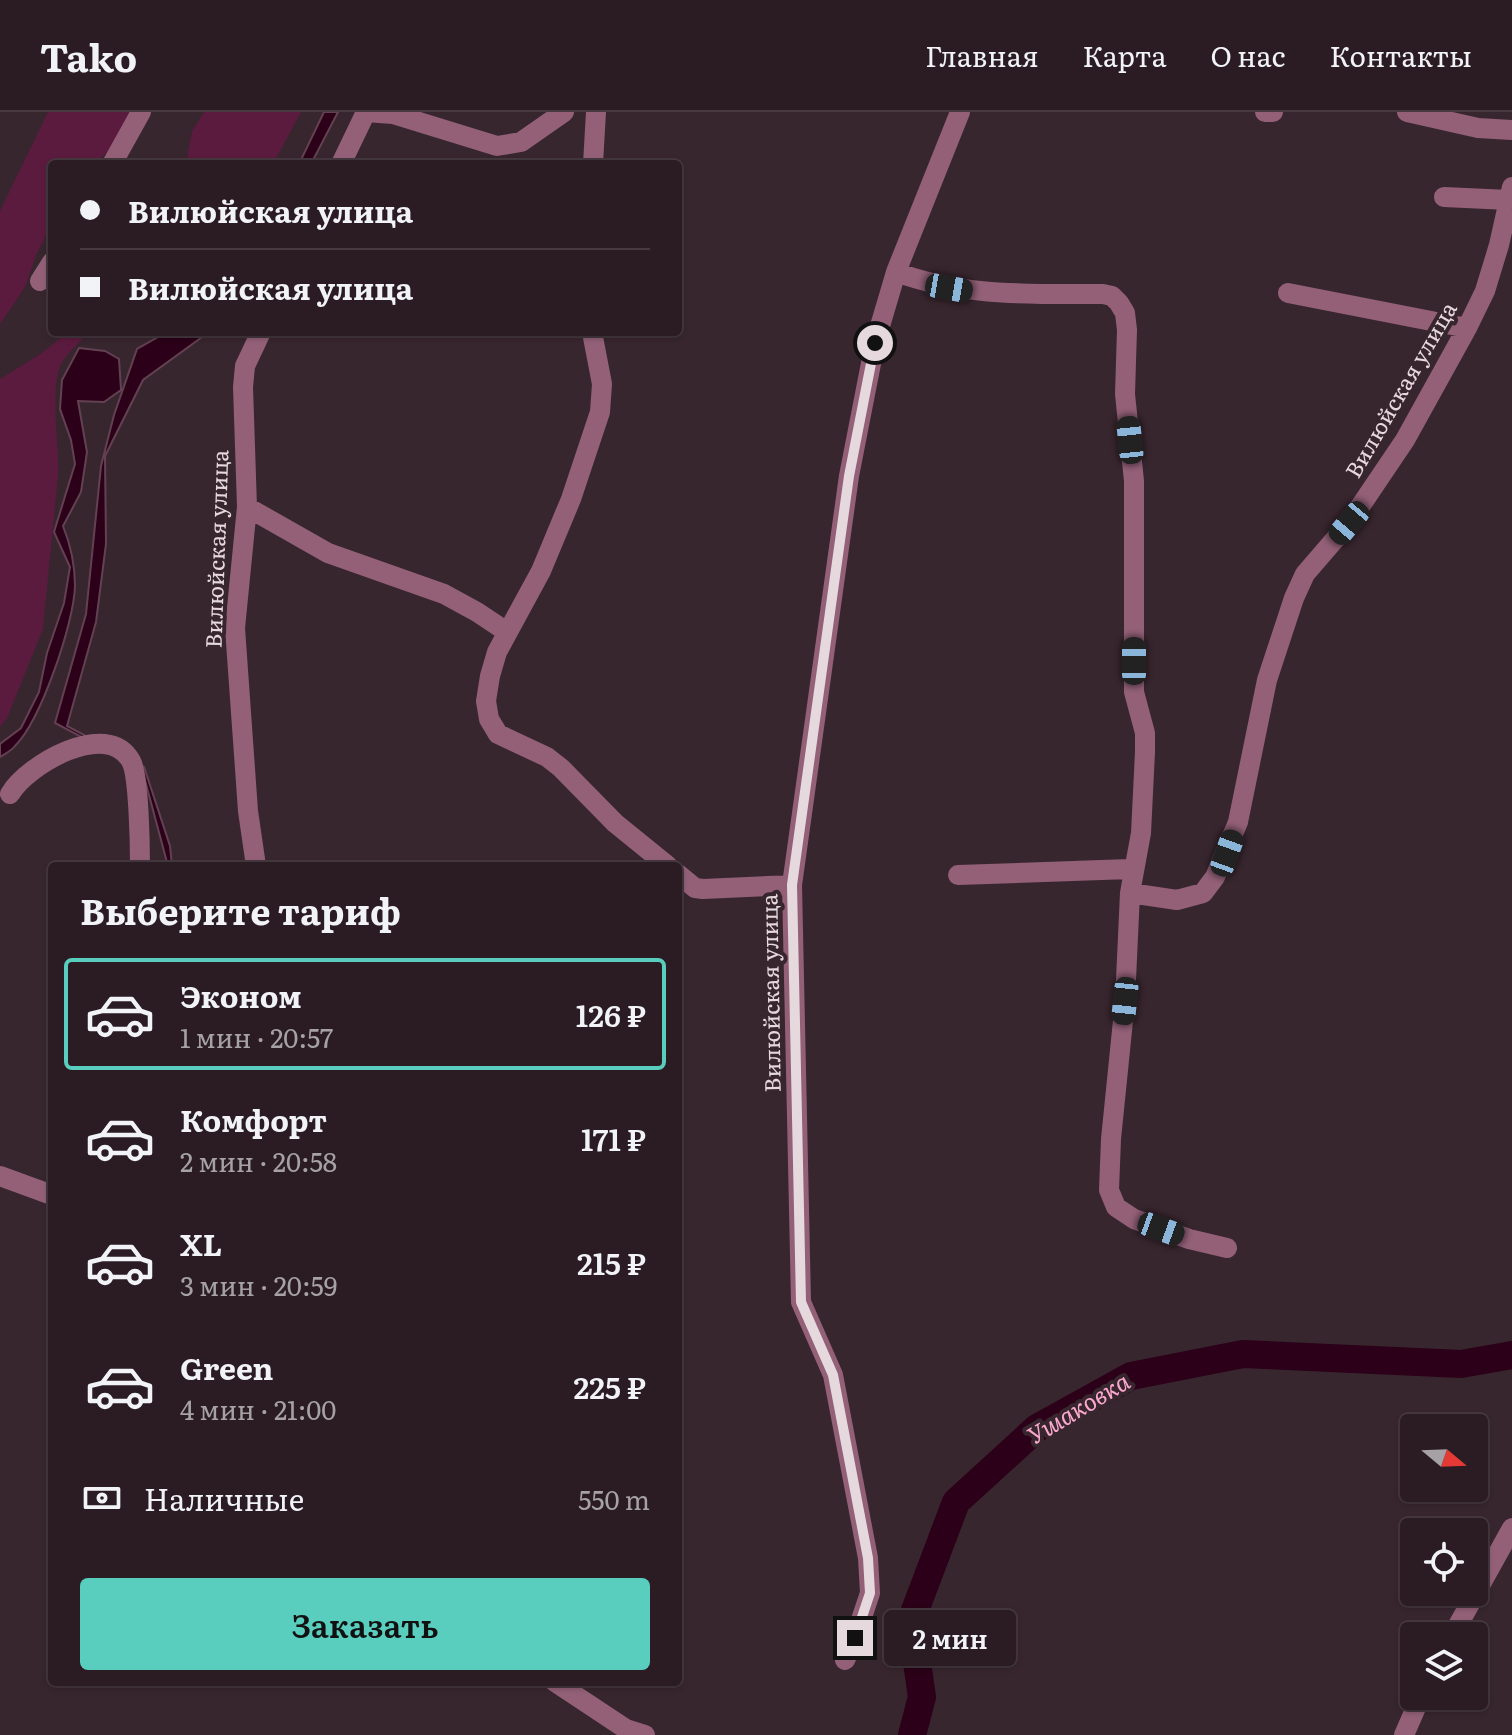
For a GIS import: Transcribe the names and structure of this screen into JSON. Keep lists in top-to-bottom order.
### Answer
{
  "streets": {
    "street": ["Вилюйская улица"]
  },
  "water": ["Ушаковка"],
  "north": "right",
  "page": {
    "header": "Tako",
    "nav": [
      "Главная",
      "Карта",
      "О нас",
      "Контакты"
    ],
    "banner": ["Вилюйская улица", "Вилюйская улица"],
    "heading": "Выберите тариф",
    "list": [
      {
        "name": "Эконом",
        "note": "1 мин · 20:57",
        "value": "126 ₽"
      },
      {
        "name": "Комфорт",
        "note": "2 мин · 20:58",
        "value": "171 ₽"
      },
      {
        "name": "XL",
        "note": "3 мин · 20:59",
        "value": "215 ₽"
      },
      {
        "name": "Green",
        "note": "4 мин · 21:00",
        "value": "225 ₽"
      }
    ],
    "pay": ["Наличные", "550 m"],
    "buttons": "Заказать",
    "bubble": "2 мин"
  }
}
